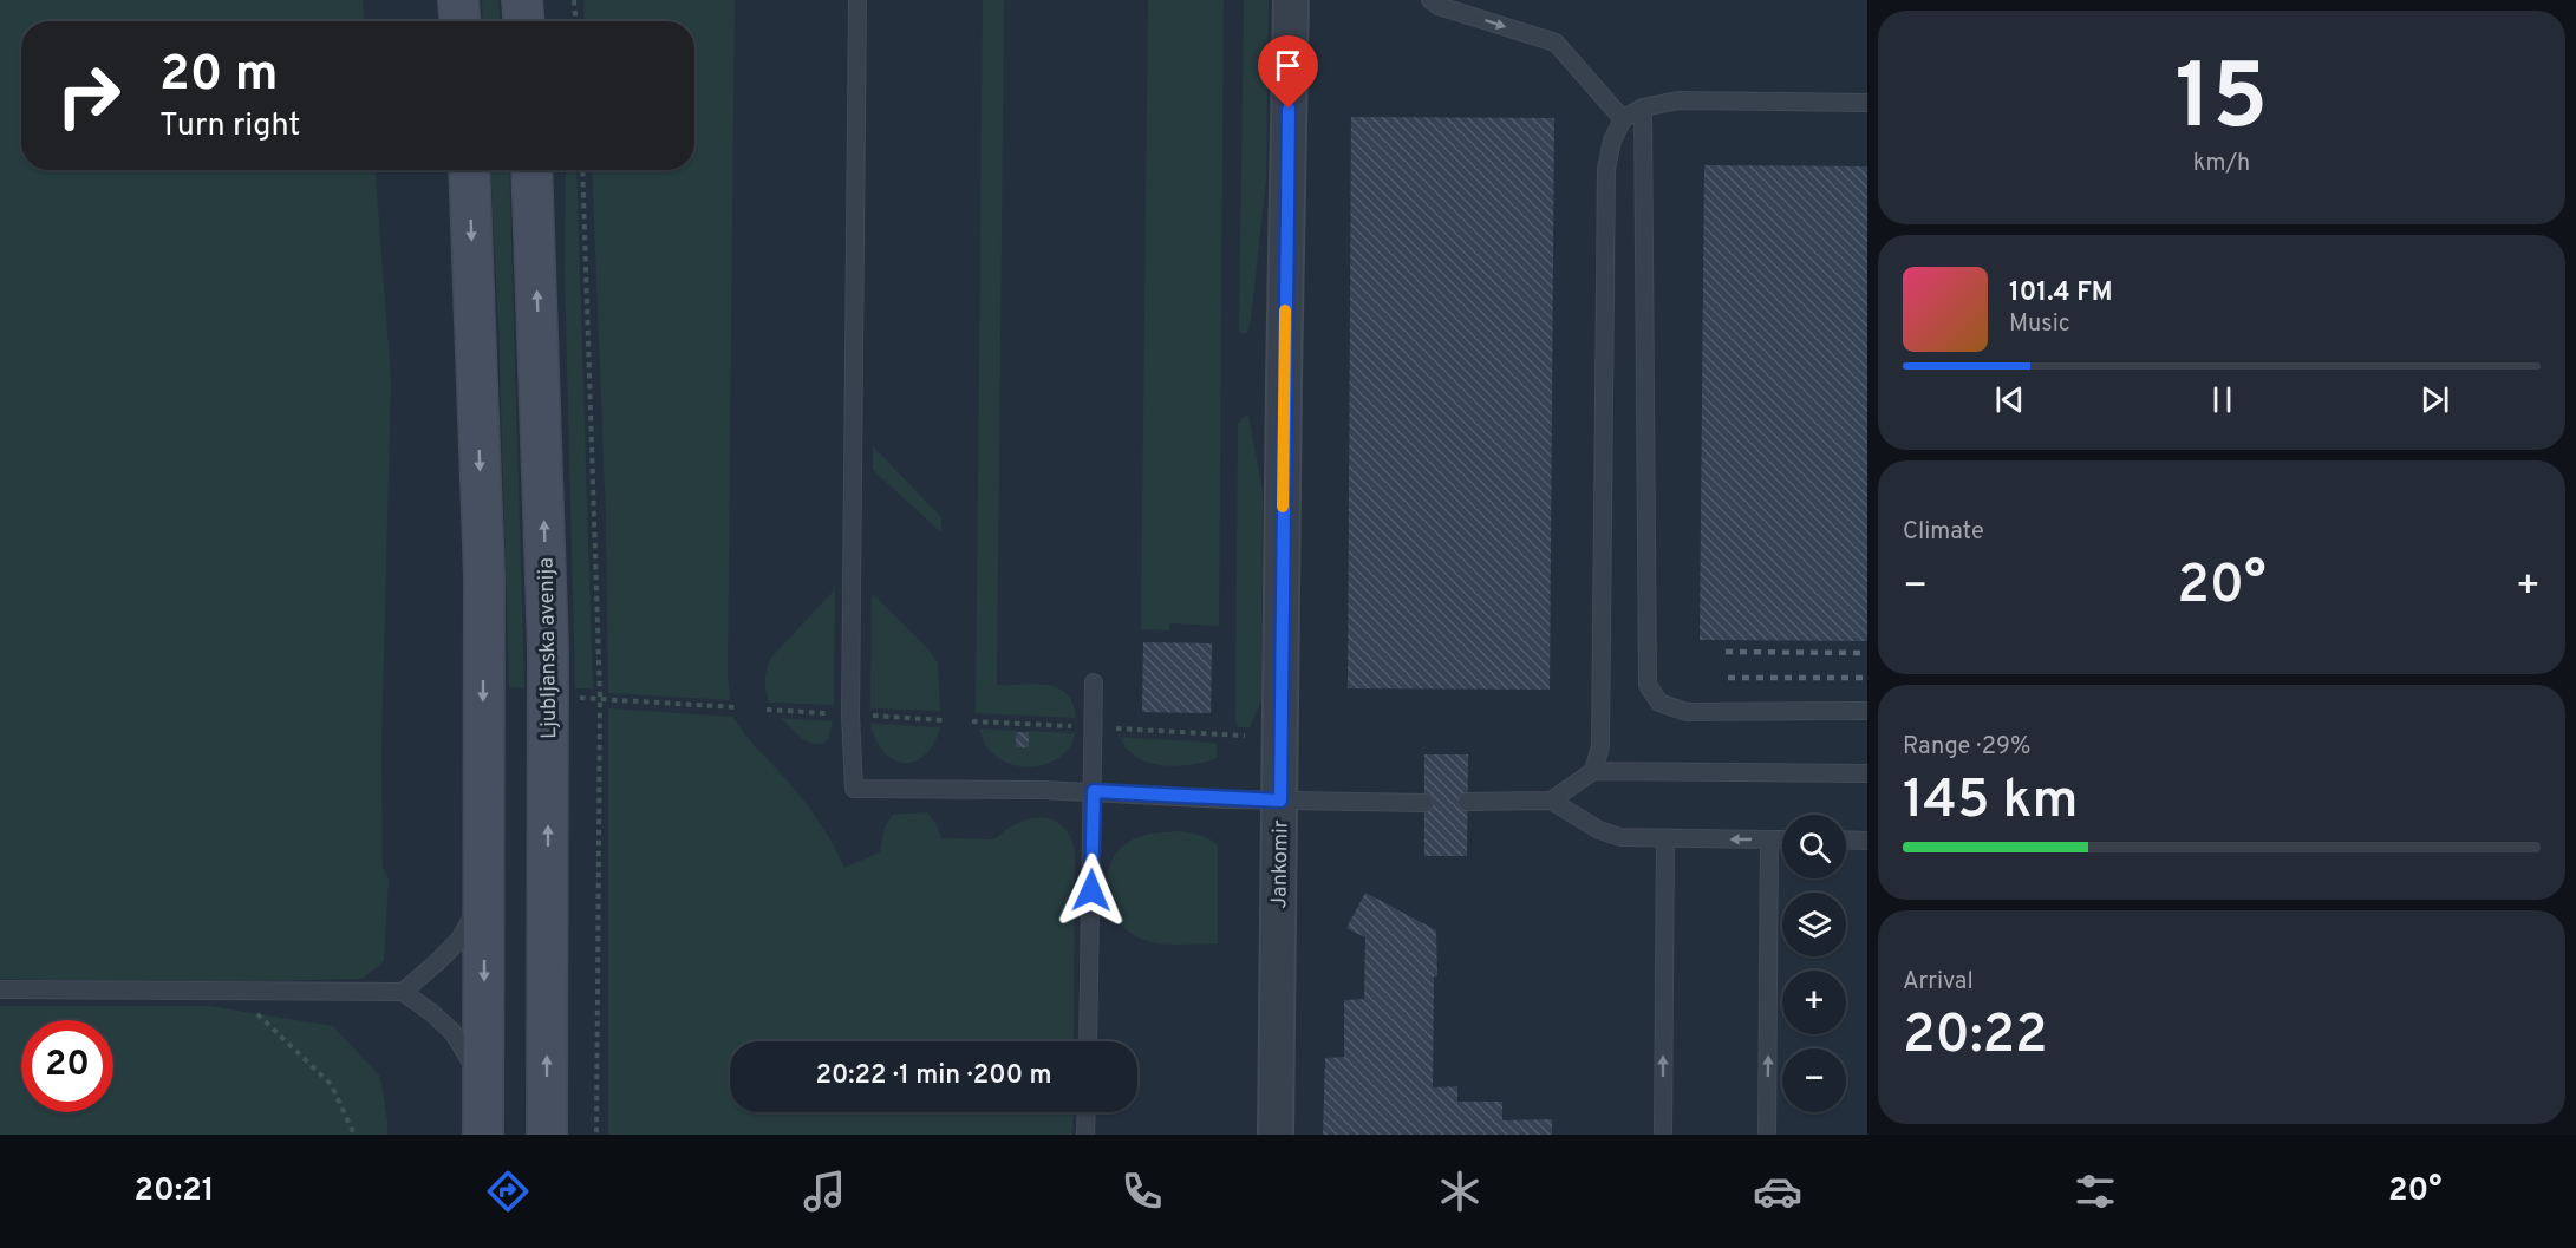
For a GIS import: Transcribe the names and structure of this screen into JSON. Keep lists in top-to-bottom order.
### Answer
{
  "streets": {
    "main road": ["Ljubljanska avenija"],
    "street": ["Jankomir"]
  },
  "page": {
    "tile": [
      ["15", "km/h"],
      "Climate",
      ["Range · 29%", "145 km"],
      ["Arrival", "20:22"]
    ],
    "turn": ["20 m", "Turn right"],
    "song": ["101.4 FM", "Music"],
    "heat": ["−", "20°", "+"],
    "map_buttons": ["+", "−"],
    "limit": "20",
    "trip": "20:22 · 1 min · 200 m",
    "tabs": ["20:21", "20°"]
  }
}
